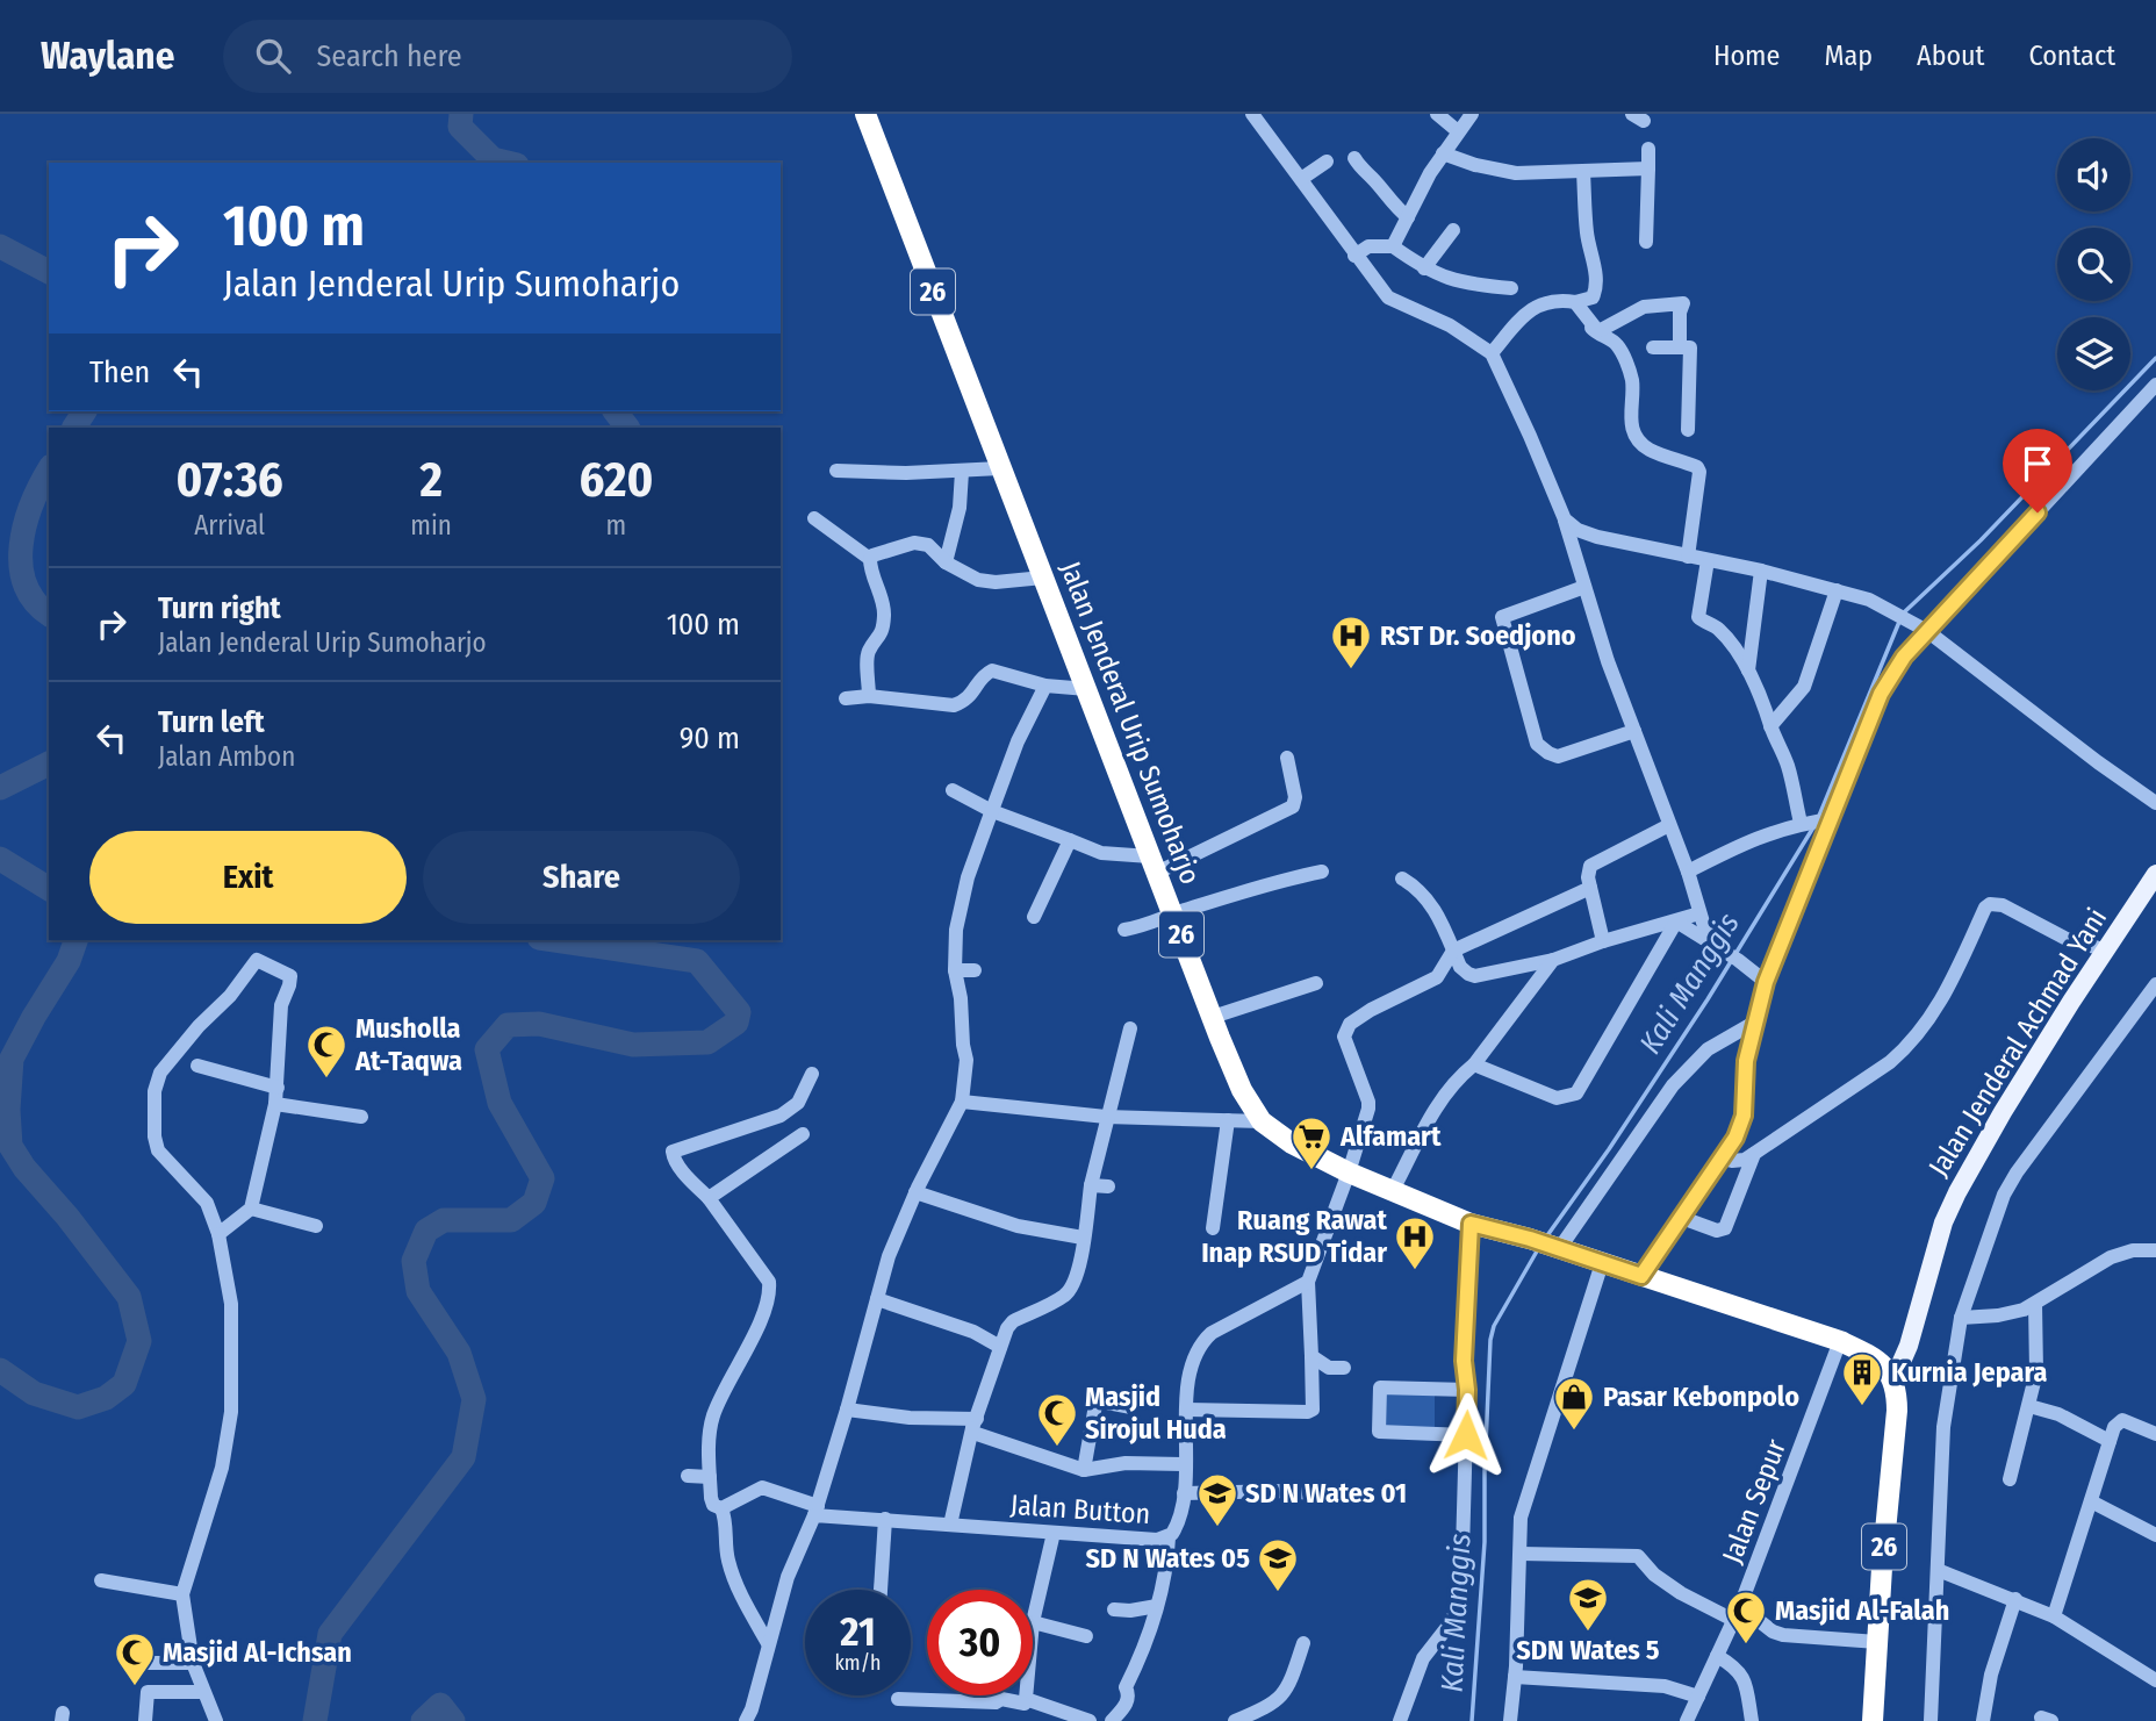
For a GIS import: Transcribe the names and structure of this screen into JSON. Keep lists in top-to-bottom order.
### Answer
{
  "streets": {
    "highway": ["26", "Jalan Jenderal Urip Sumoharjo"],
    "main road": ["Jalan Jenderal Achmad Yani"],
    "street": ["Jalan Sepur", "Jalan Button"]
  },
  "crossings": [
    ["26", "Jalan Jenderal Urip Sumoharjo"],
    ["26", "Jalan Jenderal Achmad Yani"],
    ["Jalan Jenderal Urip Sumoharjo", "Jalan Jenderal Achmad Yani"],
    ["Jalan Jenderal Urip Sumoharjo", "Jalan Sepur"]
  ],
  "water": ["Kali Manggis"],
  "places": {
    "hospital": ["RST Dr. Soedjono", "Ruang Rawat Inap RSUD Tidar"],
    "mosque": [
      "Musholla At-Taqwa",
      "Masjid Sirojul Huda",
      "Masjid Al-Falah",
      "Masjid Al-Ichsan"
    ],
    "supermarket": ["Alfamart"],
    "building": ["Kurnia Jepara"],
    "shop": ["Pasar Kebonpolo"],
    "school or university": ["SD N Wates 01", "SD N Wates 05", "SDN Wates 5"]
  },
  "page": {
    "header": "Waylane",
    "search": "Search here",
    "nav": [
      "Home",
      "Map",
      "About",
      "Contact"
    ],
    "turn": ["100 m", "Jalan Jenderal Urip Sumoharjo"],
    "then": "Then",
    "eta": [
      "07:36",
      "Arrival",
      "2",
      "min",
      "620",
      "m"
    ],
    "list": [
      {
        "name": "Turn right",
        "note": "Jalan Jenderal Urip Sumoharjo",
        "value": "100 m"
      },
      {
        "name": "Turn left",
        "note": "Jalan Ambon",
        "value": "90 m"
      }
    ],
    "buttons": ["Exit", "Share"],
    "speed": "21 km/h",
    "limit": "30"
  }
}
